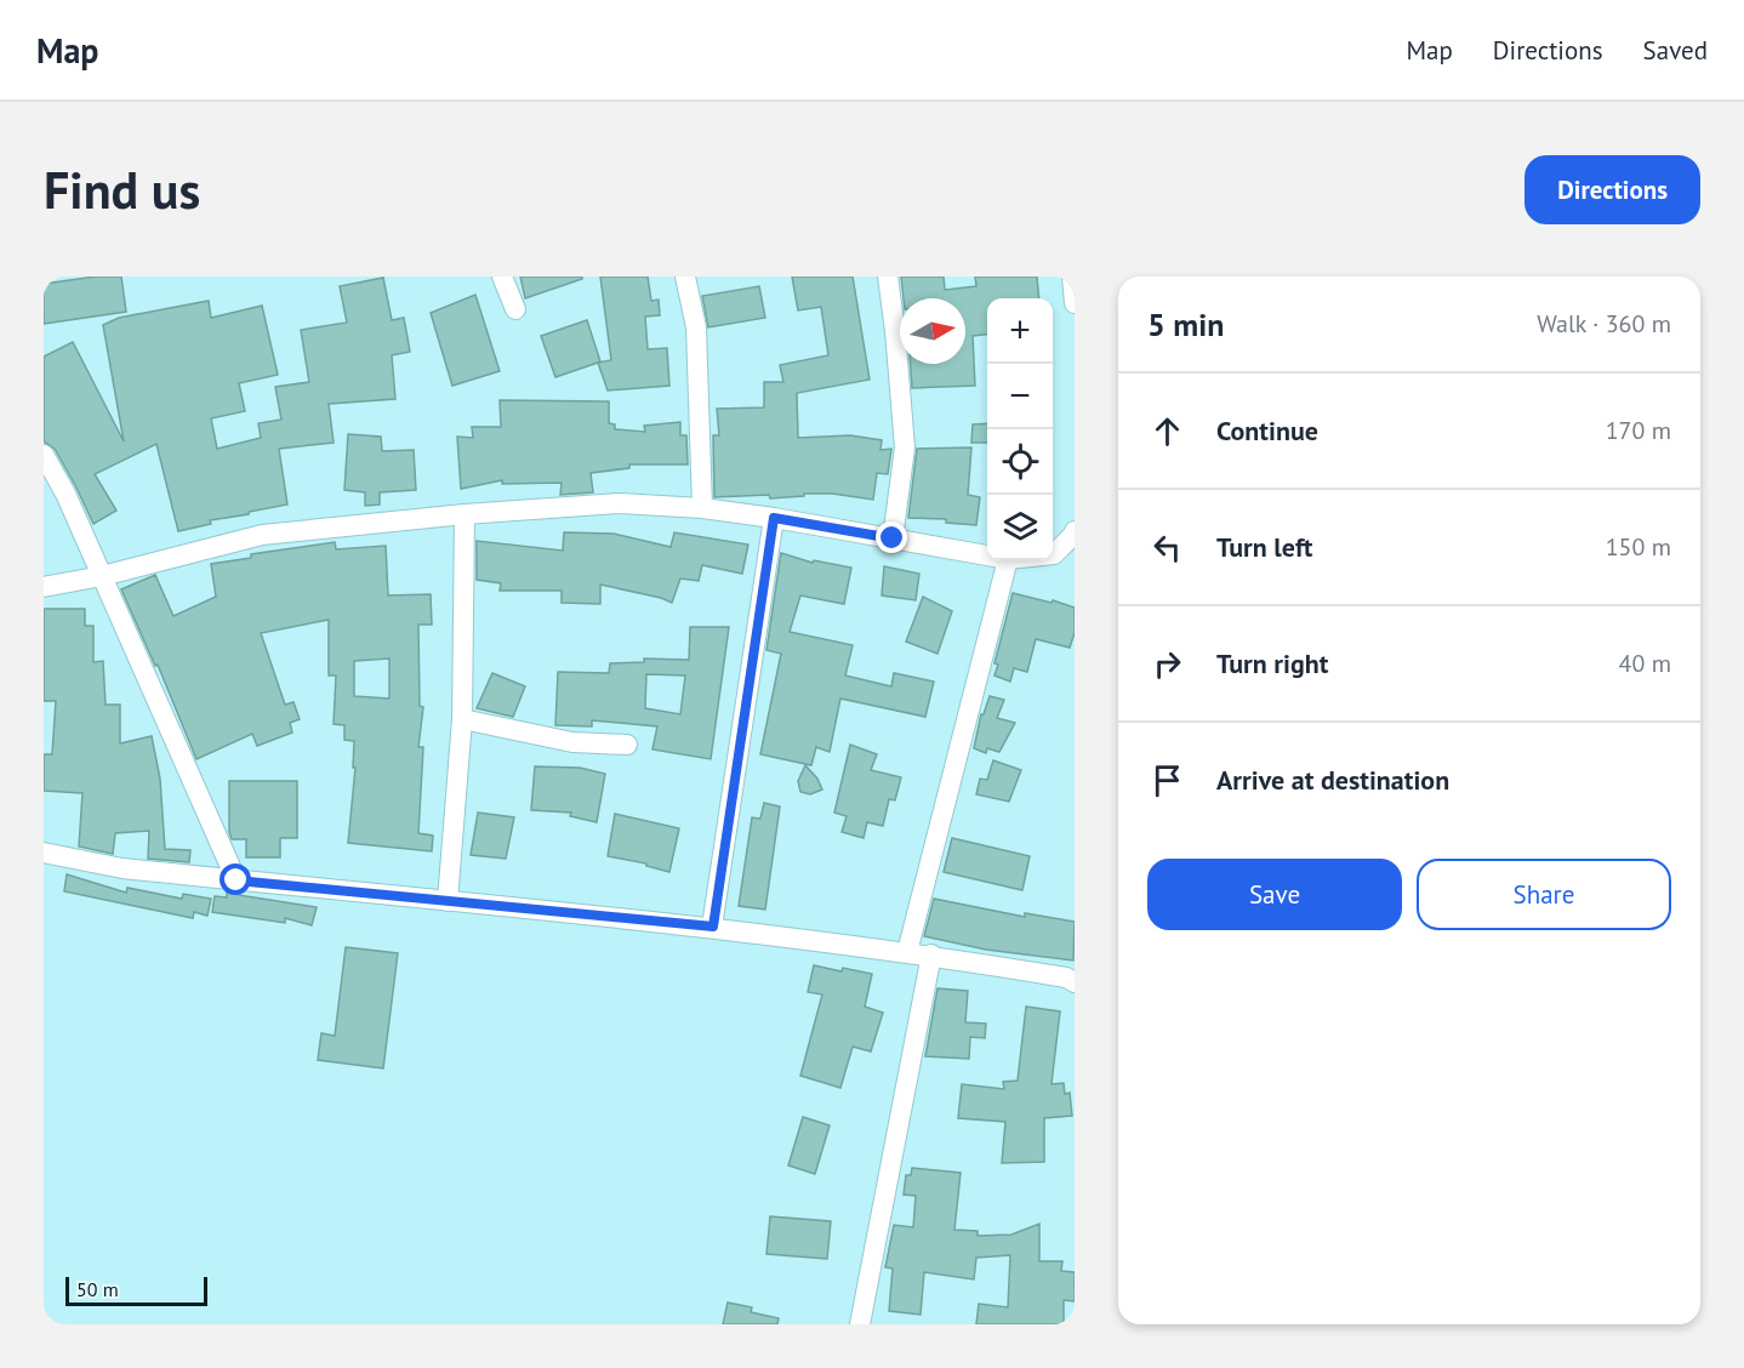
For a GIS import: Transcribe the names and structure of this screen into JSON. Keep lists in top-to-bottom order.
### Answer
{
  "scale_bar": "50 m",
  "north": "right",
  "page": {
    "header": "Map",
    "nav": ["Map", "Directions", "Saved"],
    "buttons": [
      "Directions",
      ["Save", "Share"]
    ],
    "title": "Find us",
    "heading": ["5 min", "Walk · 360 m"],
    "map_buttons": ["+", "−"],
    "list": [
      ["Continue", "170 m"],
      ["Turn left", "150 m"],
      ["Turn right", "40 m"],
      "Arrive at destination"
    ],
    "scale": "50 m"
  }
}
